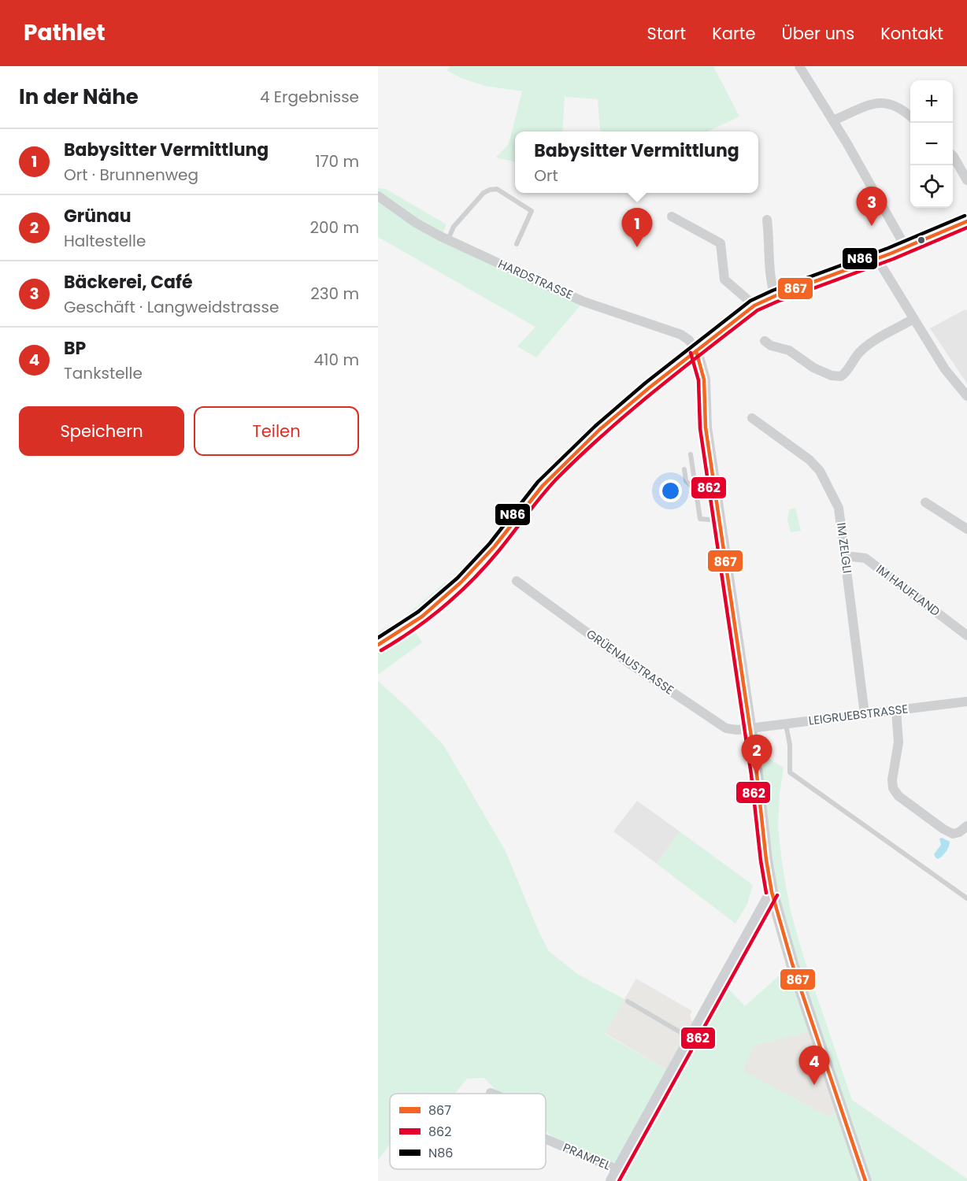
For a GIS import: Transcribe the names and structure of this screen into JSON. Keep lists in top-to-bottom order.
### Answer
{
  "streets": {
    "street": [
      "HARDSTRASSE",
      "IM ZELGLI",
      "IM HAUFLAND",
      "GRÜENAUSTRASSE",
      "LEIGRUEBSTRASSE",
      "PRAMPEL"
    ]
  },
  "crossings": [
    ["IM ZELGLI", "IM HAUFLAND"],
    ["IM ZELGLI", "LEIGRUEBSTRASSE"],
    ["GRÜENAUSTRASSE", "LEIGRUEBSTRASSE"]
  ],
  "lines": ["transit line N86", "transit line 867", "transit line 862"],
  "legend": ["867", "862", "N86"],
  "page": {
    "header": "Pathlet",
    "nav": [
      "Start",
      "Karte",
      "Über uns",
      "Kontakt"
    ],
    "heading": ["In der Nähe", "4 Ergebnisse"],
    "map_buttons": ["+", "−"],
    "list": [
      {
        "mark": "1",
        "name": "Babysitter Vermittlung",
        "note": "Ort · Brunnenweg",
        "value": "170 m"
      },
      {
        "mark": "2",
        "name": "Grünau",
        "note": "Haltestelle",
        "value": "200 m"
      },
      {
        "mark": "3",
        "name": "Bäckerei, Café",
        "note": "Geschäft · Langweidstrasse",
        "value": "230 m"
      },
      {
        "mark": "4",
        "name": "BP",
        "note": "Tankstelle",
        "value": "410 m"
      }
    ],
    "popup": ["Babysitter Vermittlung", "Ort"],
    "pins": [
      "3",
      "1",
      "2",
      "4"
    ],
    "buttons": ["Speichern", "Teilen"]
  }
}
